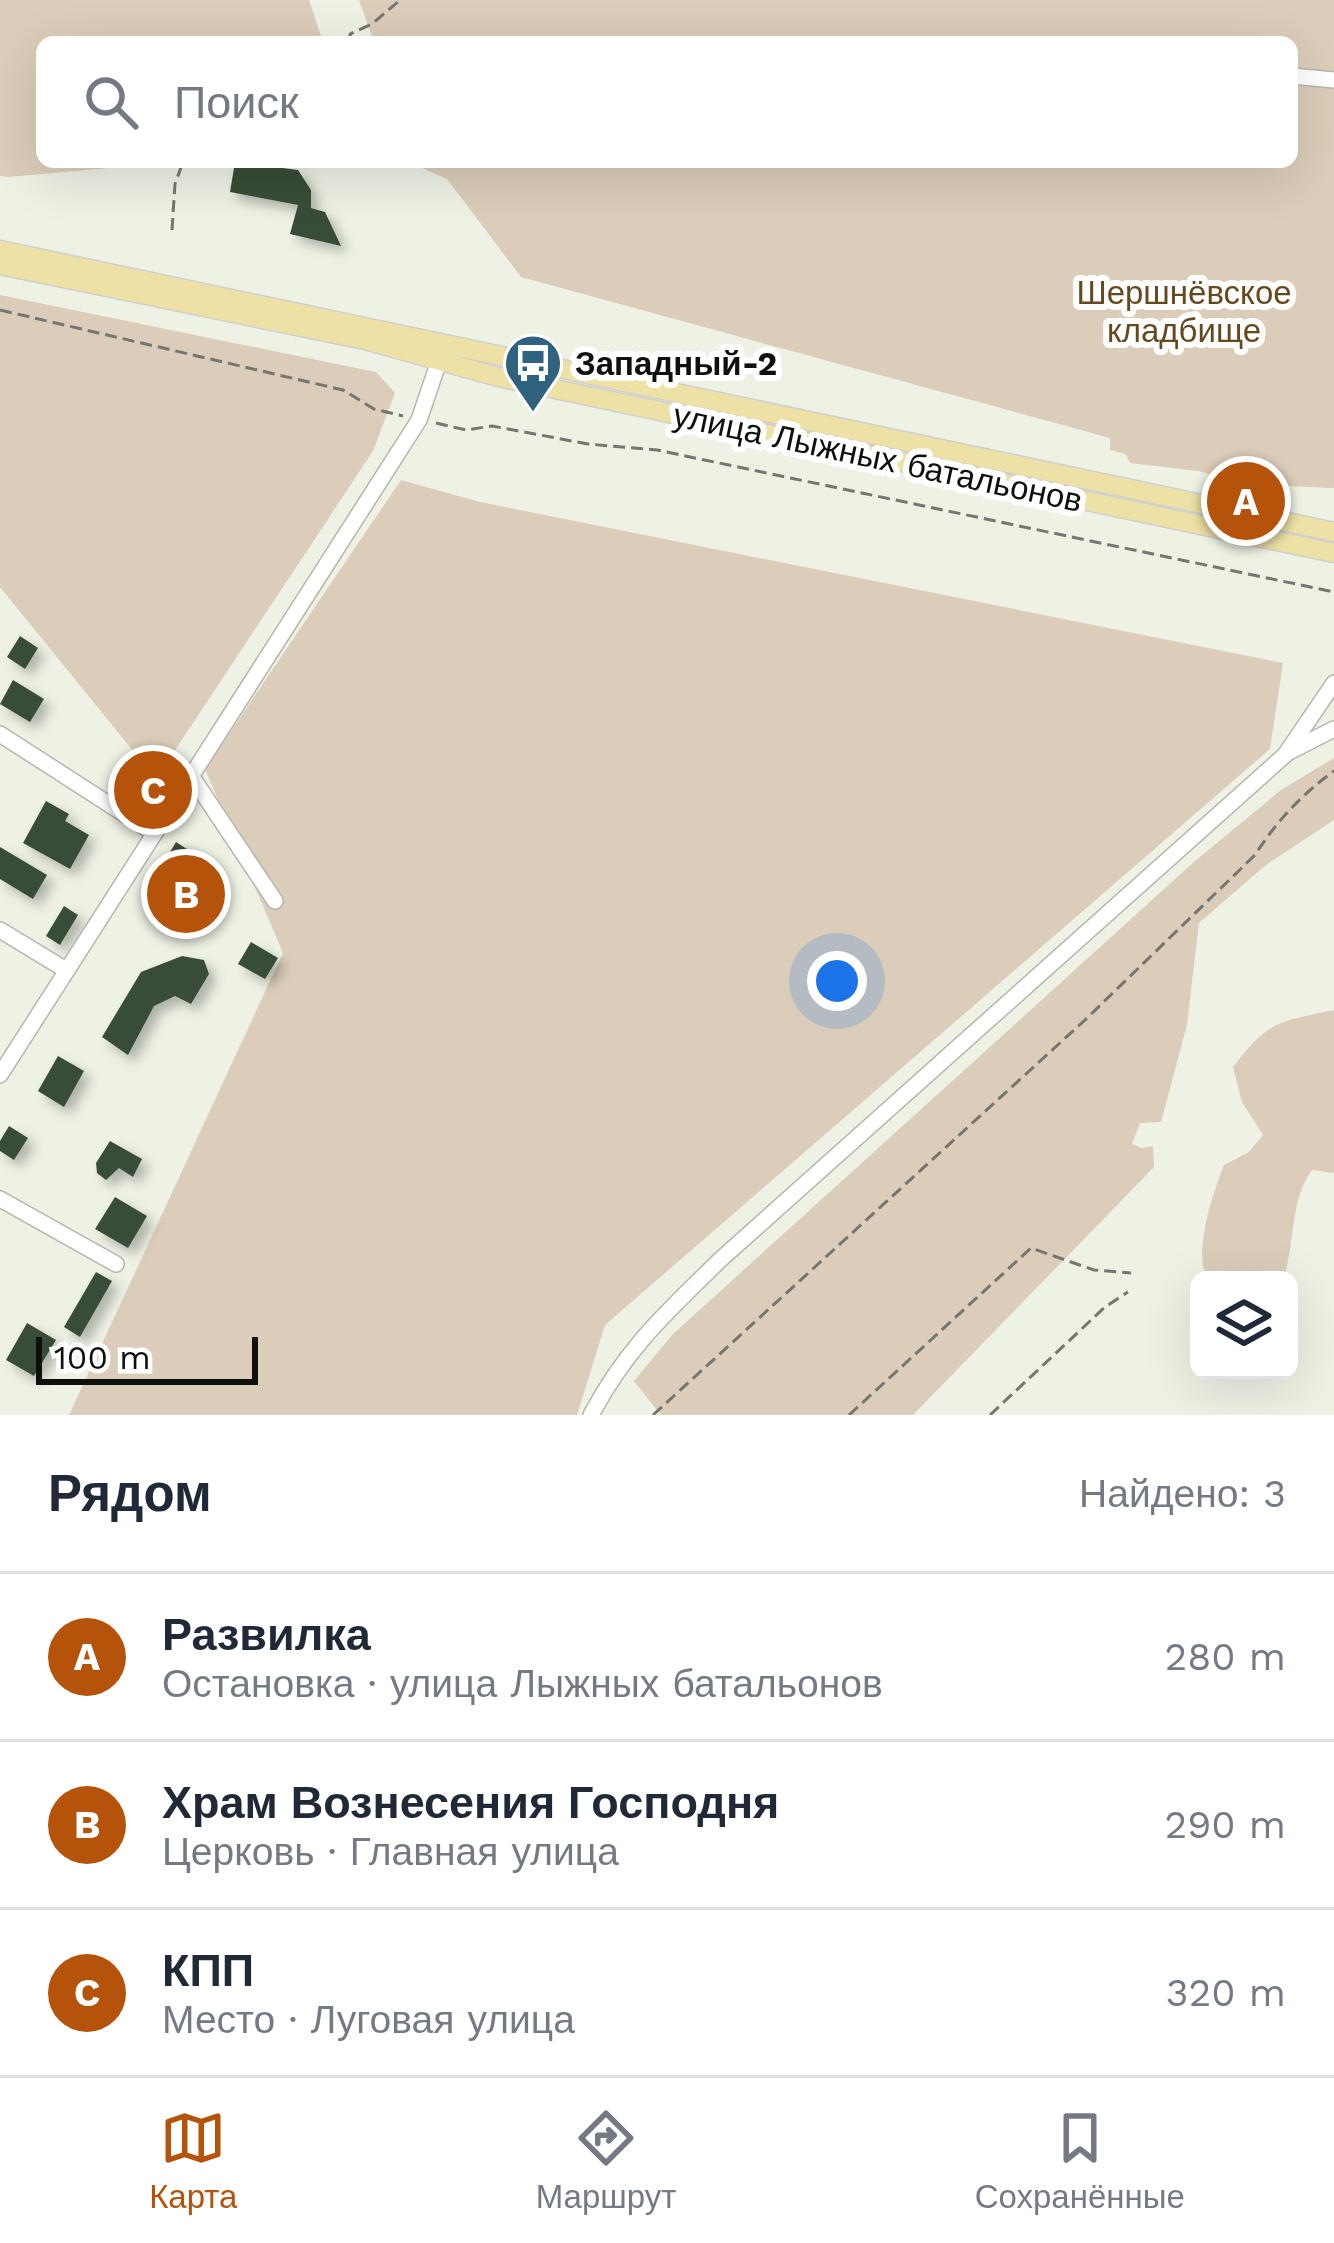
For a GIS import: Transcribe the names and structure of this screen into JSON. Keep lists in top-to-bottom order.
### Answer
{
  "streets": {
    "main road": ["улица Лыжных батальонов"]
  },
  "parks": ["Шершнёвское кладбище"],
  "places": {
    "bus stop": ["Западный-2"]
  },
  "scale_bar": "100 m",
  "page": {
    "search": "Поиск",
    "pins": ["A", "C", "B"],
    "scale": "100 m",
    "heading": ["Рядом", "Найдено: 3"],
    "list": [
      {
        "mark": "A",
        "name": "Развилка",
        "note": "Остановка · улица Лыжных батальонов",
        "value": "280 m"
      },
      {
        "mark": "B",
        "name": "Храм Вознесения Господня",
        "note": "Церковь · Главная улица",
        "value": "290 m"
      },
      {
        "mark": "C",
        "name": "КПП",
        "note": "Место · Луговая улица",
        "value": "320 m"
      }
    ],
    "nav": ["Карта", "Маршрут", "Сохранённые"]
  }
}
